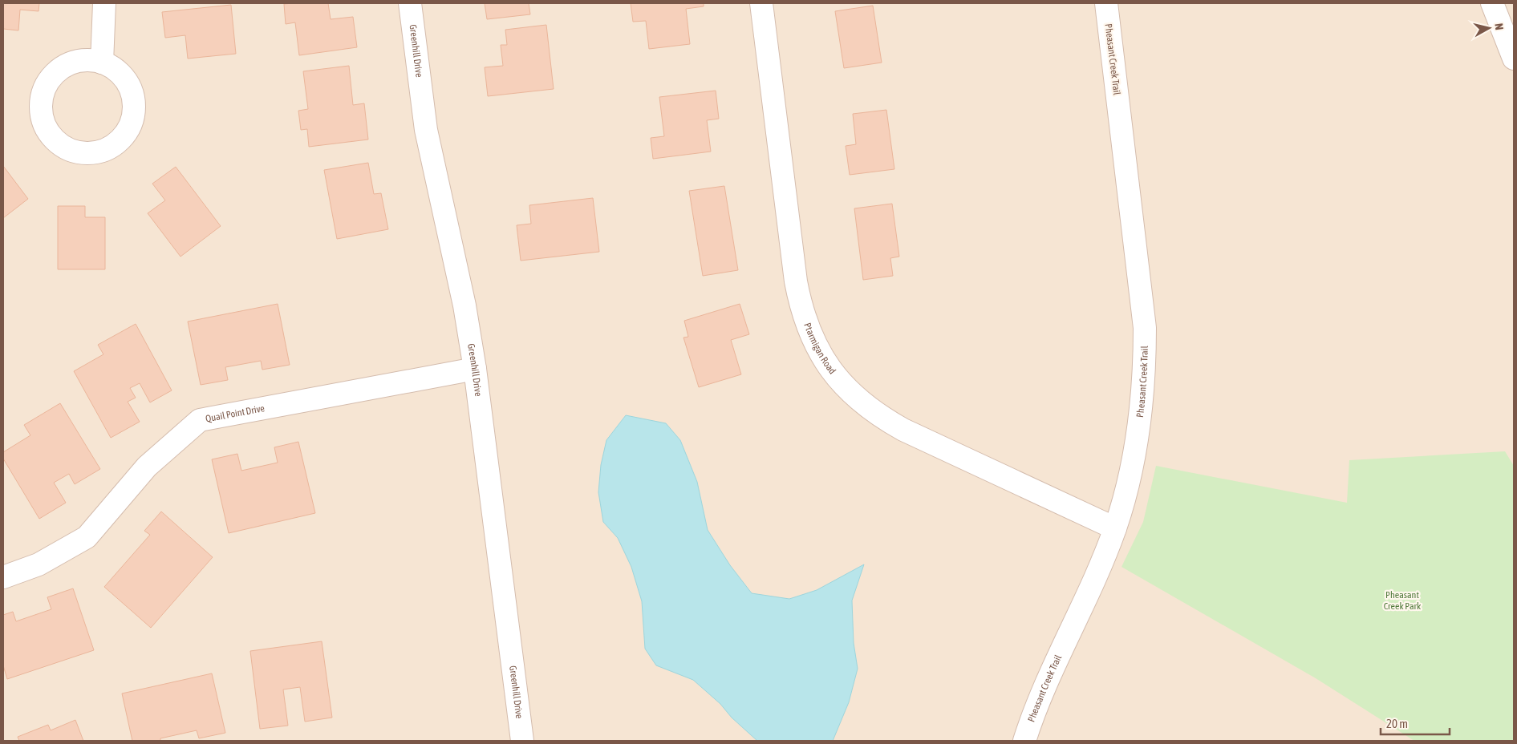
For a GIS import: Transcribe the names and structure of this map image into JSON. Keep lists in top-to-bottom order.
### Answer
{
  "streets": {
    "street": [
      "Greenhill Drive",
      "Pheasant Creek Trail",
      "Ptarmigan Road",
      "Quail Point Drive"
    ]
  },
  "crossings": [
    ["Greenhill Drive", "Quail Point Drive"],
    ["Pheasant Creek Trail", "Ptarmigan Road"]
  ],
  "parks": ["Pheasant Creek Park"],
  "scale_bar": "20 m",
  "north": "right"
}
